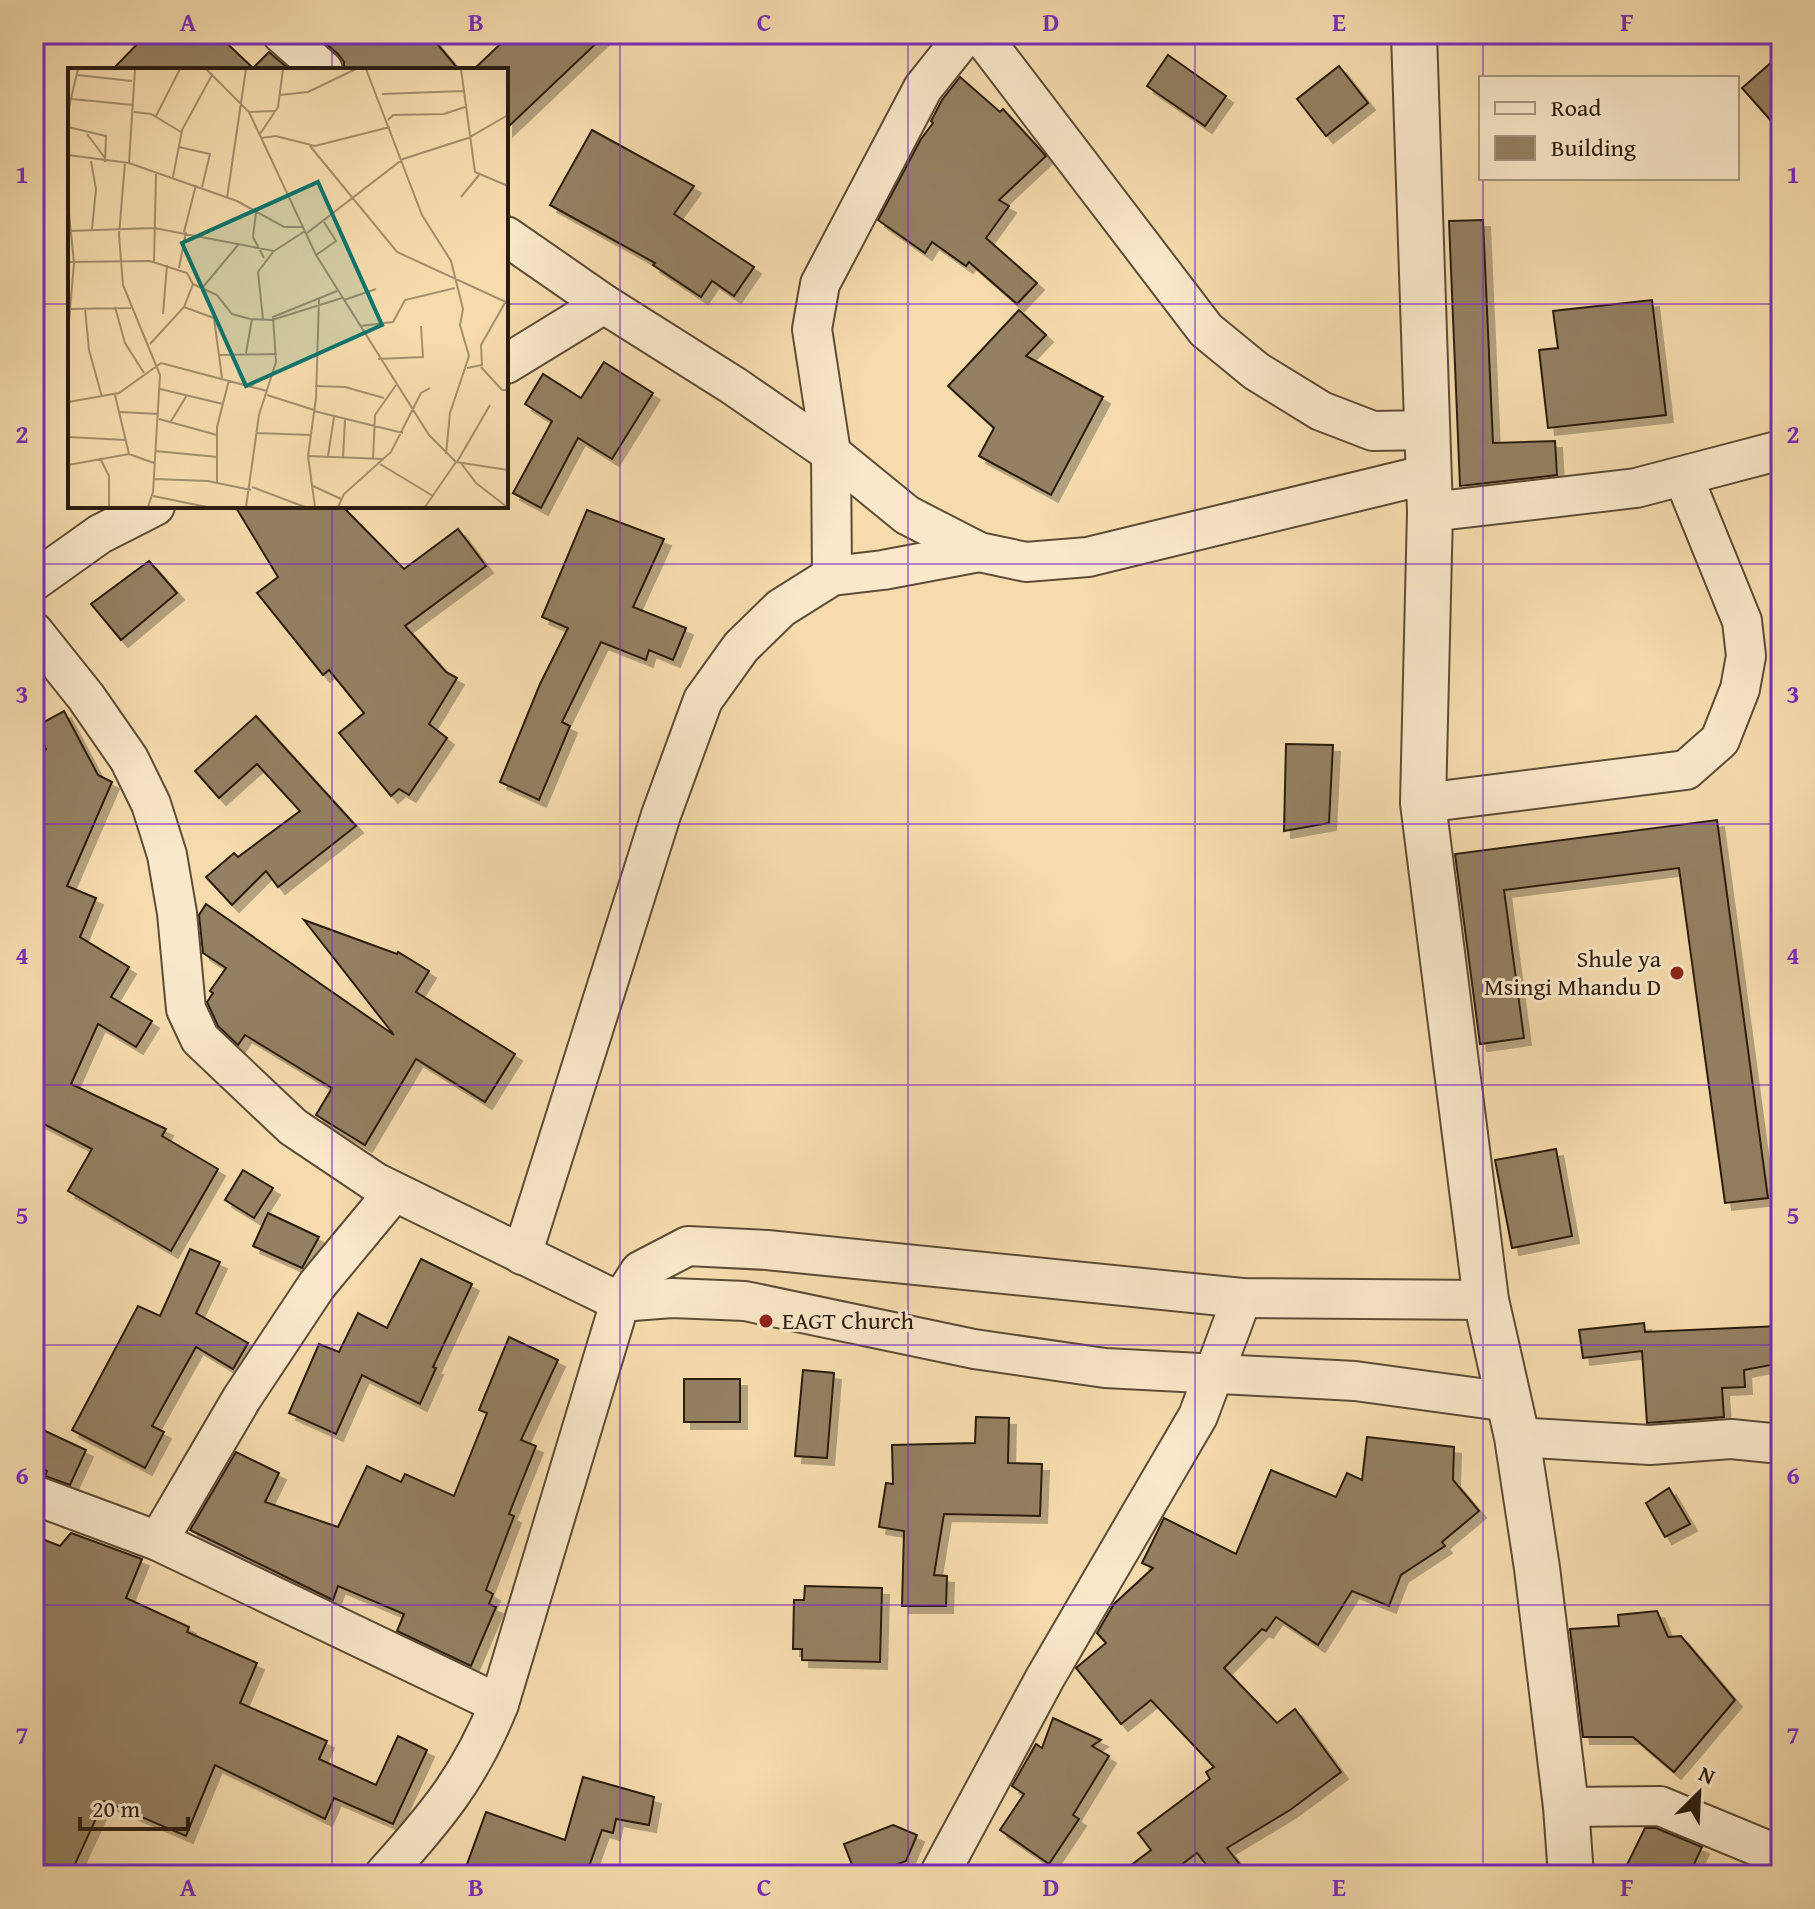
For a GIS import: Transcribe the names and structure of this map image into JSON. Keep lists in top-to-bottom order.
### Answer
{
  "places": ["Shule ya Msingi Mhandu D", "EAGT Church"],
  "legend": ["Road", "Building"],
  "scale_bar": "20 m",
  "north": "top right",
  "grid": {
    "columns": [
      "A",
      "B",
      "C",
      "D",
      "E",
      "F"
    ],
    "rows": [
      "1",
      "2",
      "3",
      "4",
      "5",
      "6",
      "7"
    ]
  }
}
